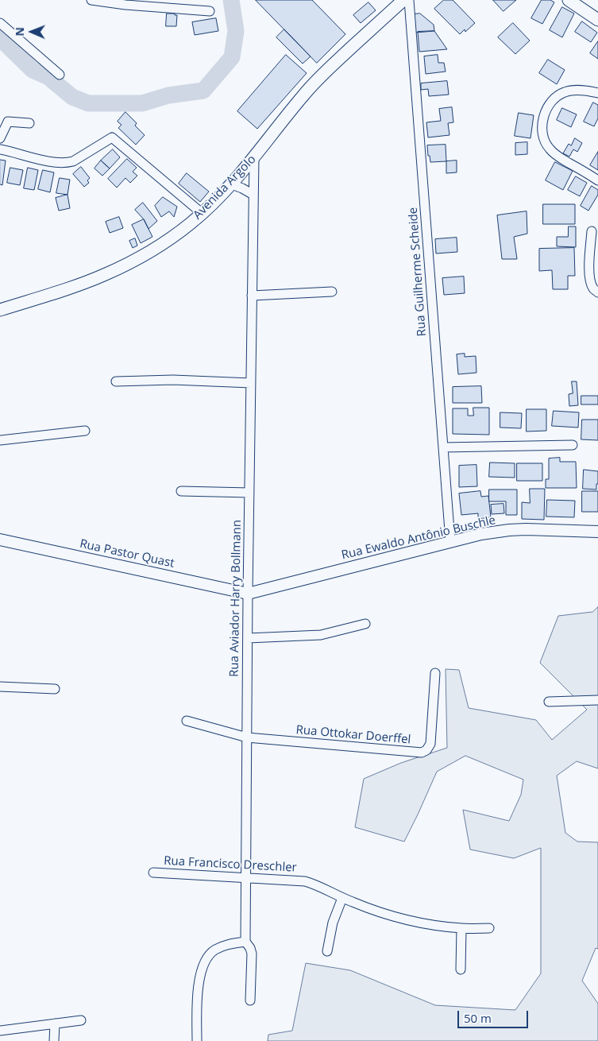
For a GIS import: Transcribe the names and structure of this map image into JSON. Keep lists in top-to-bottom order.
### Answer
{
  "streets": {
    "main road": ["Avenida Argolo"],
    "street": [
      "Rua Guilherme Scheide",
      "Rua Ewaldo Antônio Buschle",
      "Rua Pastor Quast",
      "Rua Aviador Harry Bollmann",
      "Rua Ottokar Doerffel",
      "Rua Francisco Dreschler"
    ]
  },
  "crossings": [
    ["Avenida Argolo", "Rua Aviador Harry Bollmann"],
    ["Rua Guilherme Scheide", "Rua Ewaldo Antônio Buschle"],
    ["Rua Ewaldo Antônio Buschle", "Rua Pastor Quast"],
    ["Rua Ewaldo Antônio Buschle", "Rua Aviador Harry Bollmann"],
    ["Rua Pastor Quast", "Rua Aviador Harry Bollmann"],
    ["Rua Aviador Harry Bollmann", "Rua Ottokar Doerffel"],
    ["Rua Aviador Harry Bollmann", "Rua Francisco Dreschler"]
  ],
  "scale_bar": "50 m",
  "north": "left"
}
